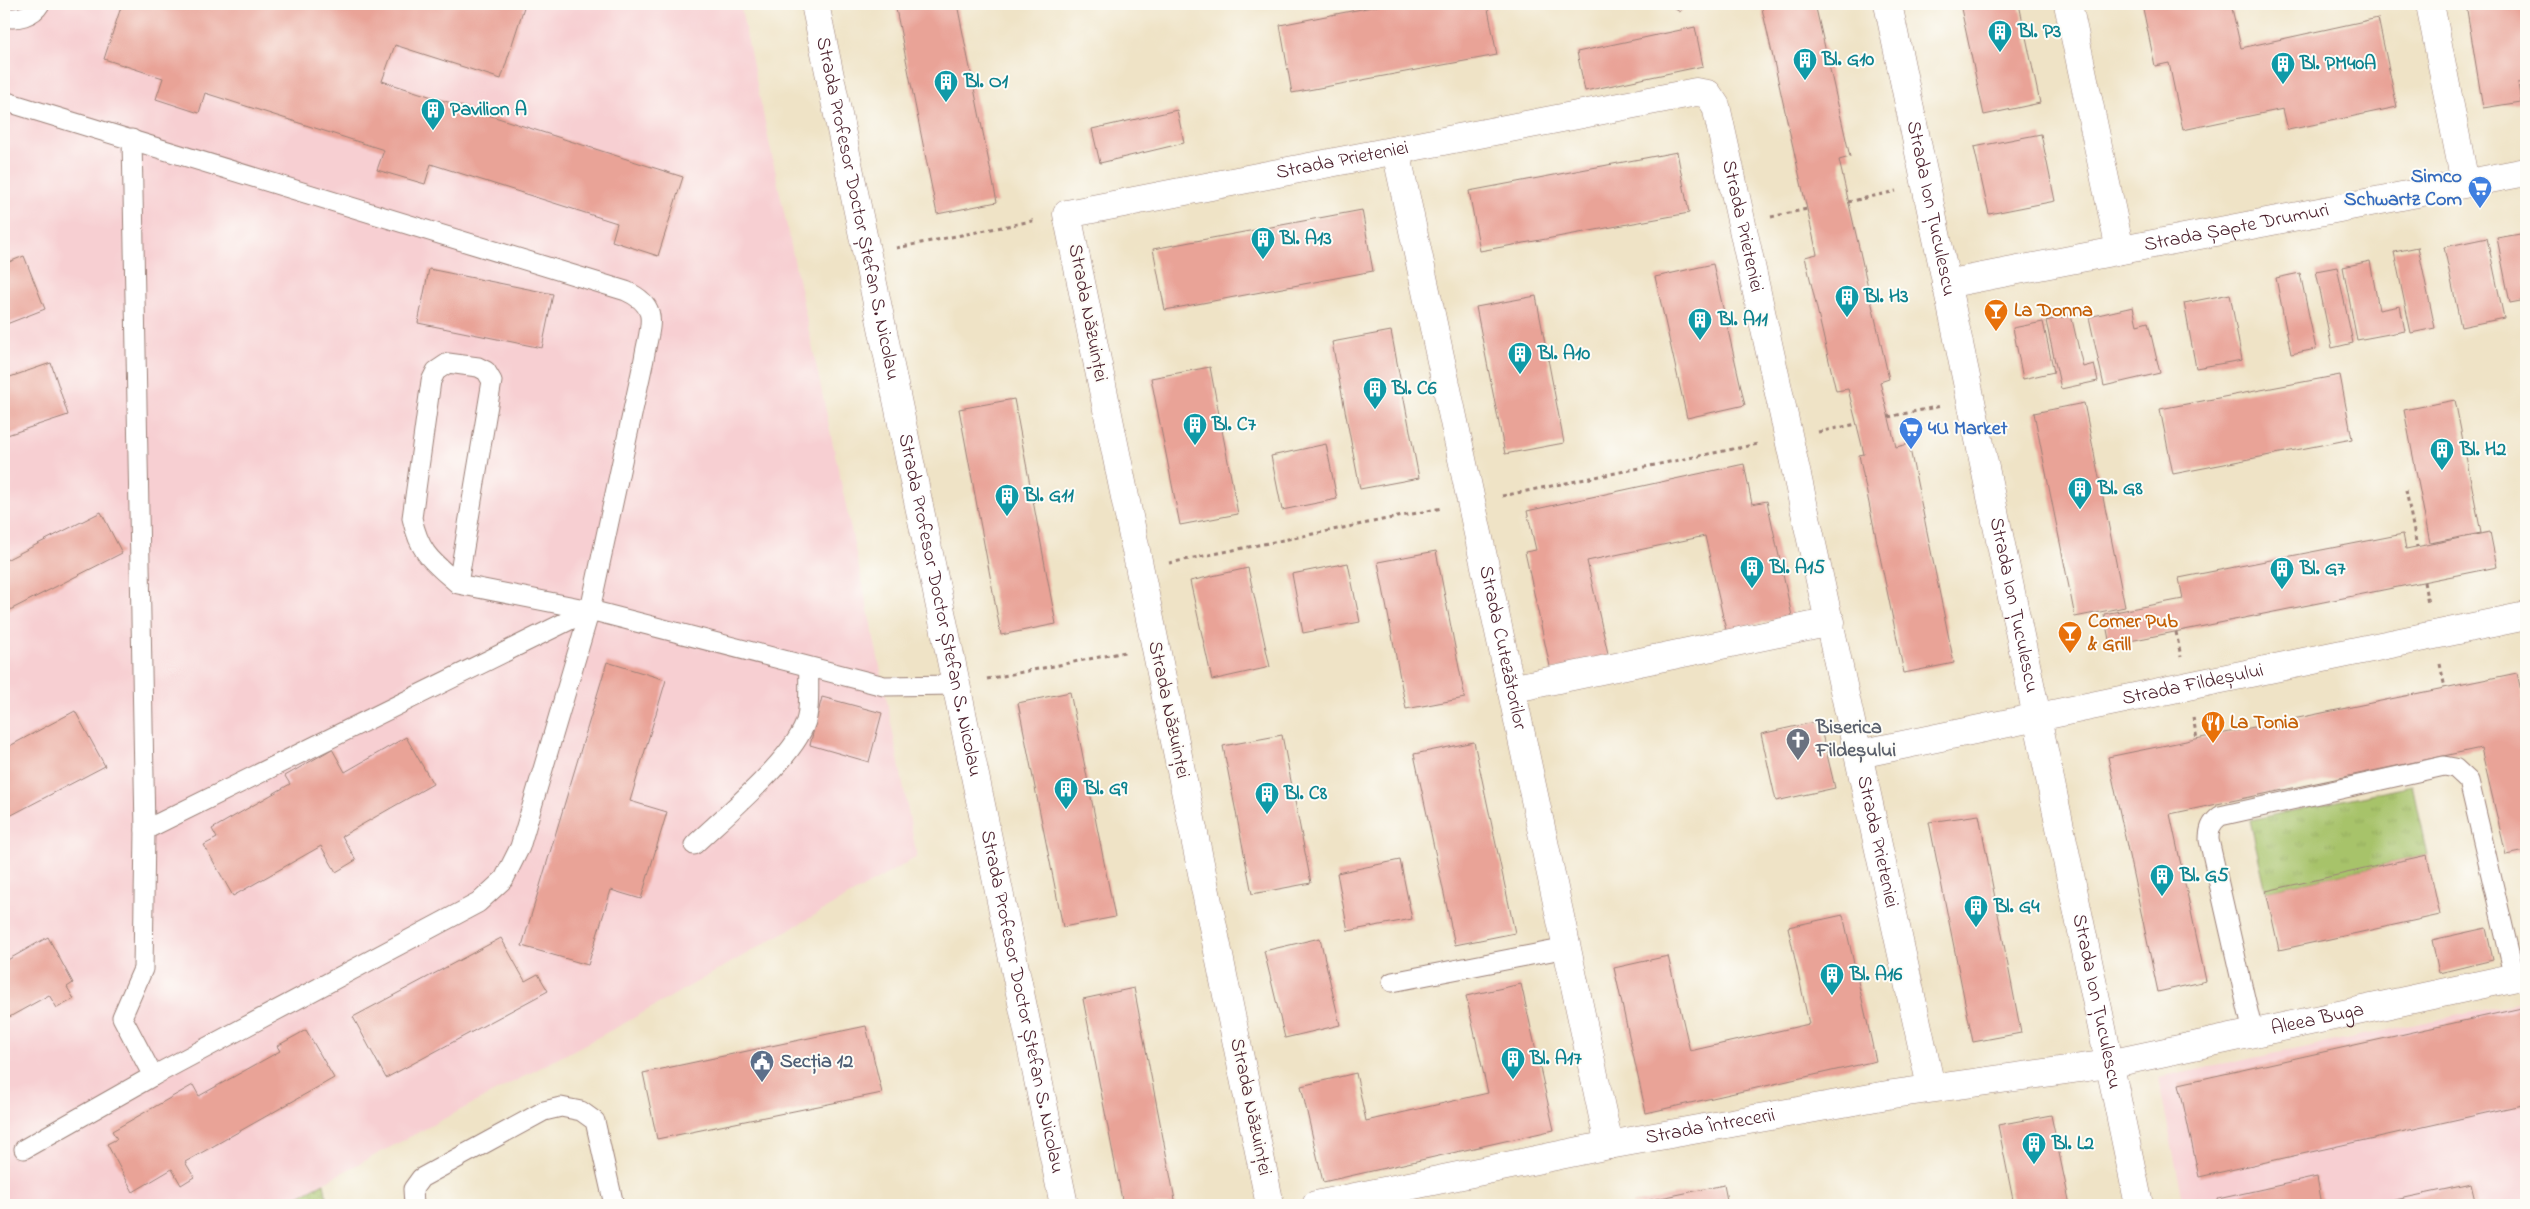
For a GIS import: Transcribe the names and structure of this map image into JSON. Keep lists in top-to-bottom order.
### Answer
{
  "streets": {
    "street": [
      "Strada Prieteniei",
      "Strada Profesor Doctor Ștefan S. Nicolau",
      "Strada Ion Țuculescu",
      "Strada Șapte Drumuri",
      "Strada Năzuinței",
      "Strada Cutezătorilor",
      "Strada Fildeșului",
      "Aleea Buga",
      "Strada Întrecerii"
    ]
  },
  "crossings": [
    ["Strada Prieteniei", "Strada Năzuinței"],
    ["Strada Prieteniei", "Strada Cutezătorilor"],
    ["Strada Prieteniei", "Strada Fildeșului"],
    ["Strada Prieteniei", "Strada Întrecerii"],
    ["Strada Ion Țuculescu", "Strada Șapte Drumuri"],
    ["Strada Ion Țuculescu", "Strada Fildeșului"],
    ["Strada Ion Țuculescu", "Aleea Buga"],
    ["Strada Ion Țuculescu", "Strada Întrecerii"],
    ["Strada Cutezătorilor", "Strada Întrecerii"],
    ["Aleea Buga", "Strada Întrecerii"]
  ],
  "places": {
    "building": [
      "Bl. P3",
      "Bl. G10",
      "Bl. PM40A",
      "Bl. O1",
      "Pavilion A",
      "Bl. A13",
      "Bl. H3",
      "Bl. A11",
      "Bl. A10",
      "Bl. C6",
      "Bl. C7",
      "Bl. H2",
      "Bl. G8",
      "Bl. G11",
      "Bl. A15",
      "Bl. G7",
      "Bl. G9",
      "Bl. C8",
      "Bl. G5",
      "Bl. G4",
      "Bl. A16",
      "Bl. A17",
      "Bl. L2"
    ],
    "supermarket": ["Simco Schwartz Com", "4U Market"],
    "bar": ["La Donna", "Corner Pub & Grill"],
    "restaurant": ["La Tonia"],
    "church": ["Biserica Fildeșului"],
    "public building": ["Secția 12"]
  }
}
